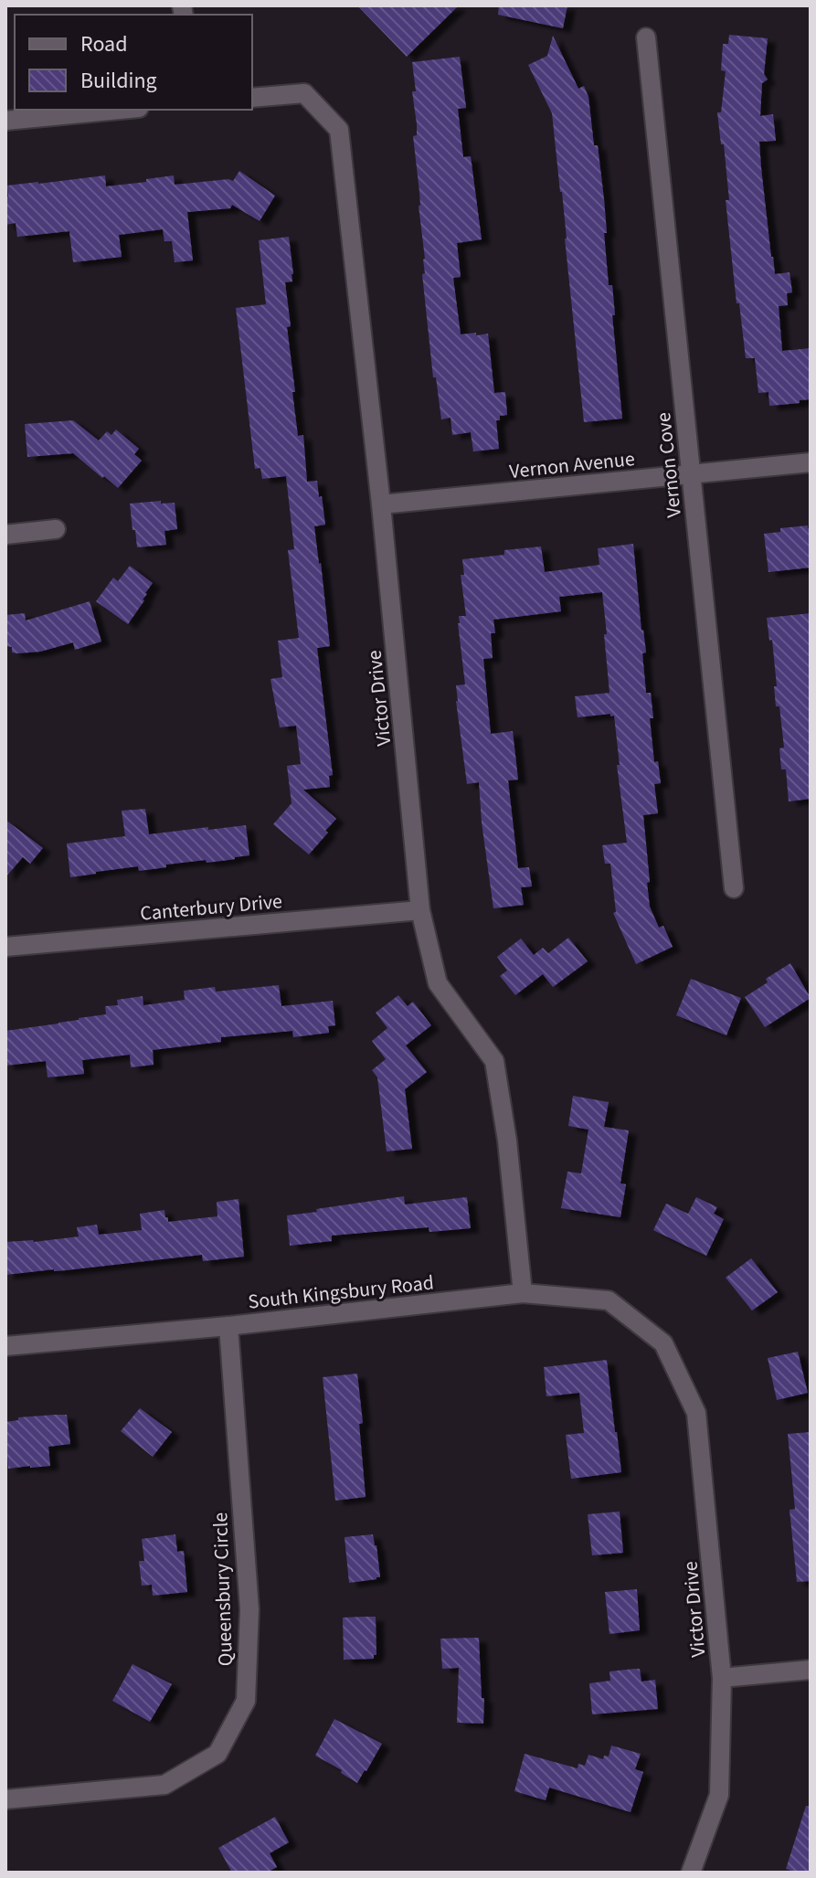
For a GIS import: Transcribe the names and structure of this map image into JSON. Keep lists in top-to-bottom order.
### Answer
{
  "streets": {
    "street": [
      "Vernon Avenue",
      "Vernon Cove",
      "Victor Drive",
      "Canterbury Drive",
      "South Kingsbury Road",
      "Queensbury Circle"
    ]
  },
  "crossings": [
    ["Vernon Avenue", "Vernon Cove"],
    ["Vernon Avenue", "Victor Drive"],
    ["Victor Drive", "Canterbury Drive"],
    ["Victor Drive", "South Kingsbury Road"],
    ["South Kingsbury Road", "Queensbury Circle"]
  ],
  "legend": ["Road", "Building"]
}
